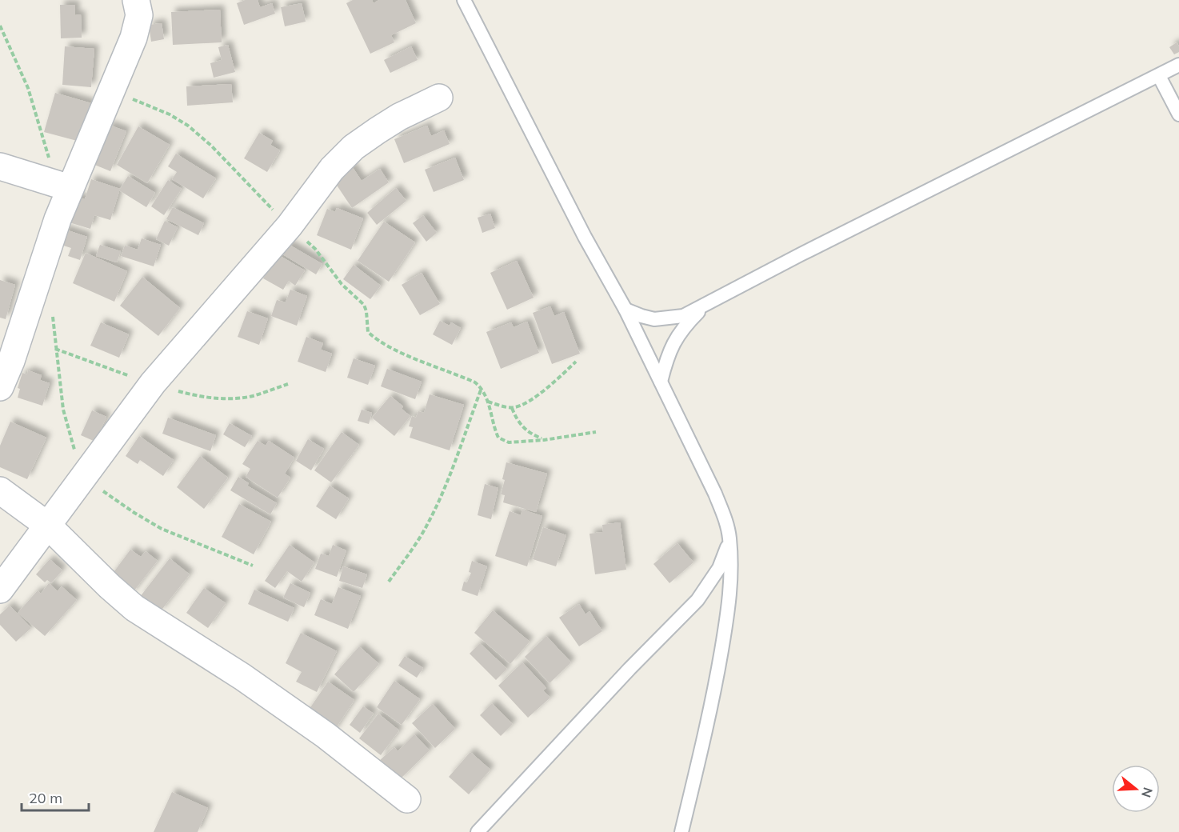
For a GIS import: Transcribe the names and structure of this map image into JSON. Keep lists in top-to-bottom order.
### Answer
{
  "scale_bar": "20 m",
  "north": "right"
}
